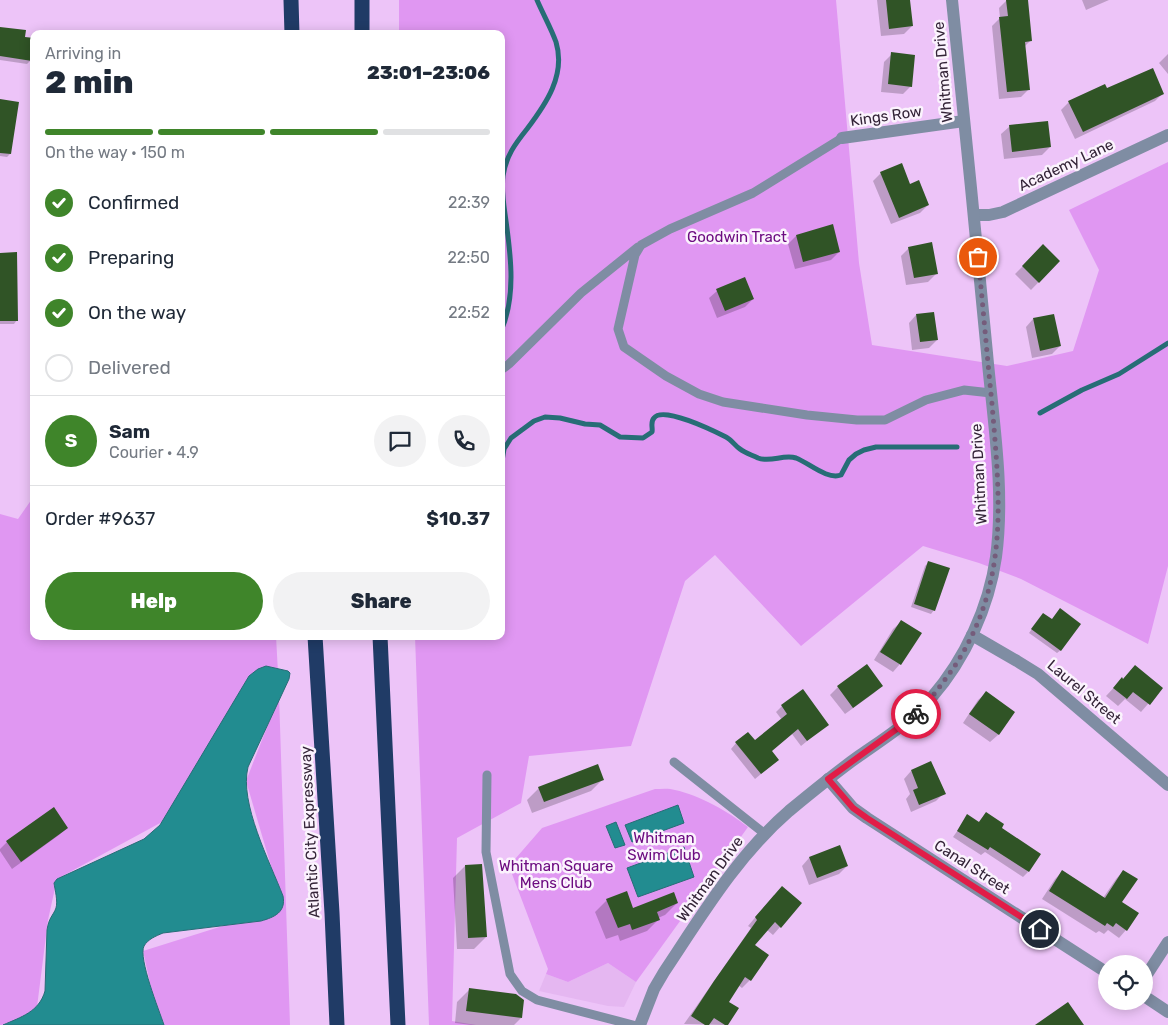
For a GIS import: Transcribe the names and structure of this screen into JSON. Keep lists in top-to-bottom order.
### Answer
{
  "streets": {
    "highway": ["Atlantic City Expressway"],
    "street": [
      "Whitman Drive",
      "Kings Row",
      "Academy Lane",
      "Laurel Street",
      "Canal Street"
    ]
  },
  "crossings": [
    ["Whitman Drive", "Kings Row"],
    ["Whitman Drive", "Academy Lane"],
    ["Whitman Drive", "Laurel Street"],
    ["Whitman Drive", "Canal Street"]
  ],
  "parks": ["Goodwin Tract", "Whitman Swim Club", "Whitman Square Mens Club"],
  "page": {
    "heading": ["2 min", "Arriving in", "23:01–23:06"],
    "panel": [
      "Sam",
      "Courier · 4.9",
      "Order #9637",
      "$10.37"
    ],
    "bar": "On the way · 150 m",
    "list": [
      ["Confirmed", "22:39"],
      ["Preparing", "22:50"],
      ["On the way", "22:52"],
      "Delivered"
    ],
    "round": "S",
    "buttons": ["Help", "Share"]
  }
}
